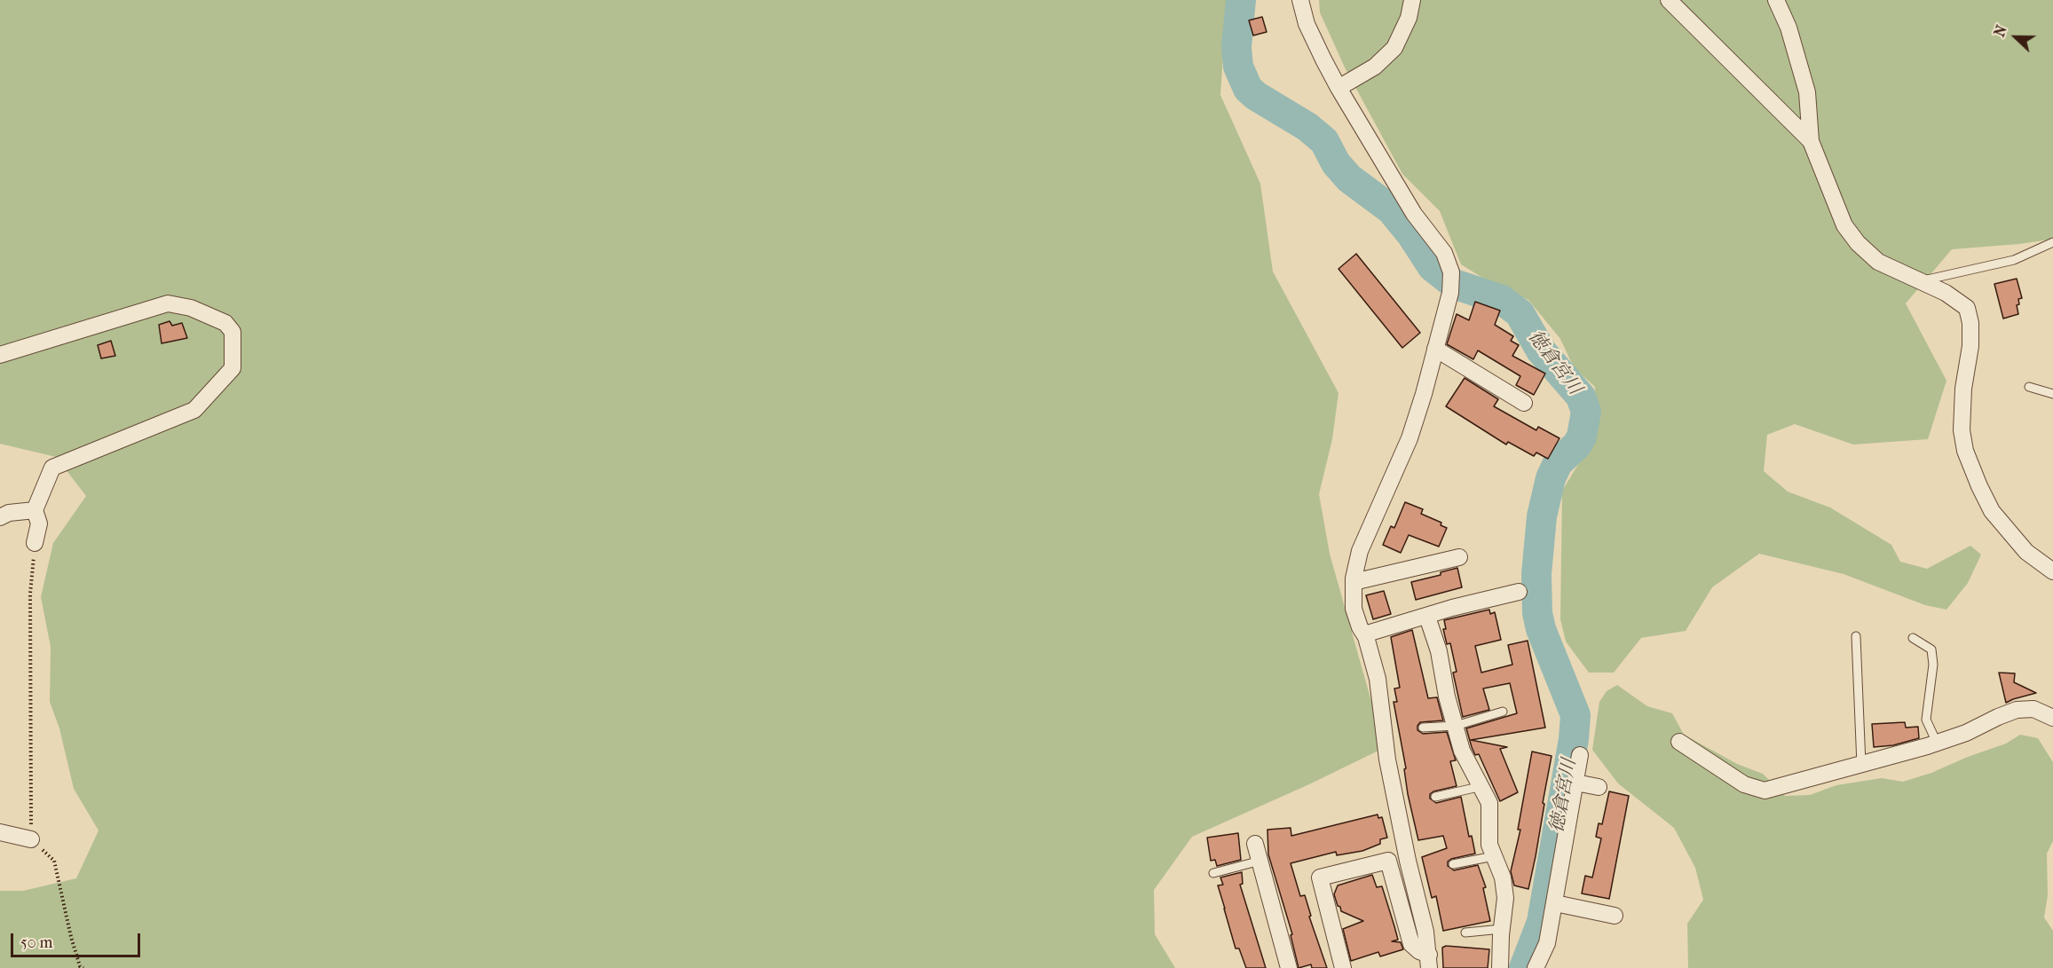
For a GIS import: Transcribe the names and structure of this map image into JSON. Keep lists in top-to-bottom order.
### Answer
{
  "water": ["徳倉宮川"],
  "scale_bar": "50 m",
  "north": "left"
}
